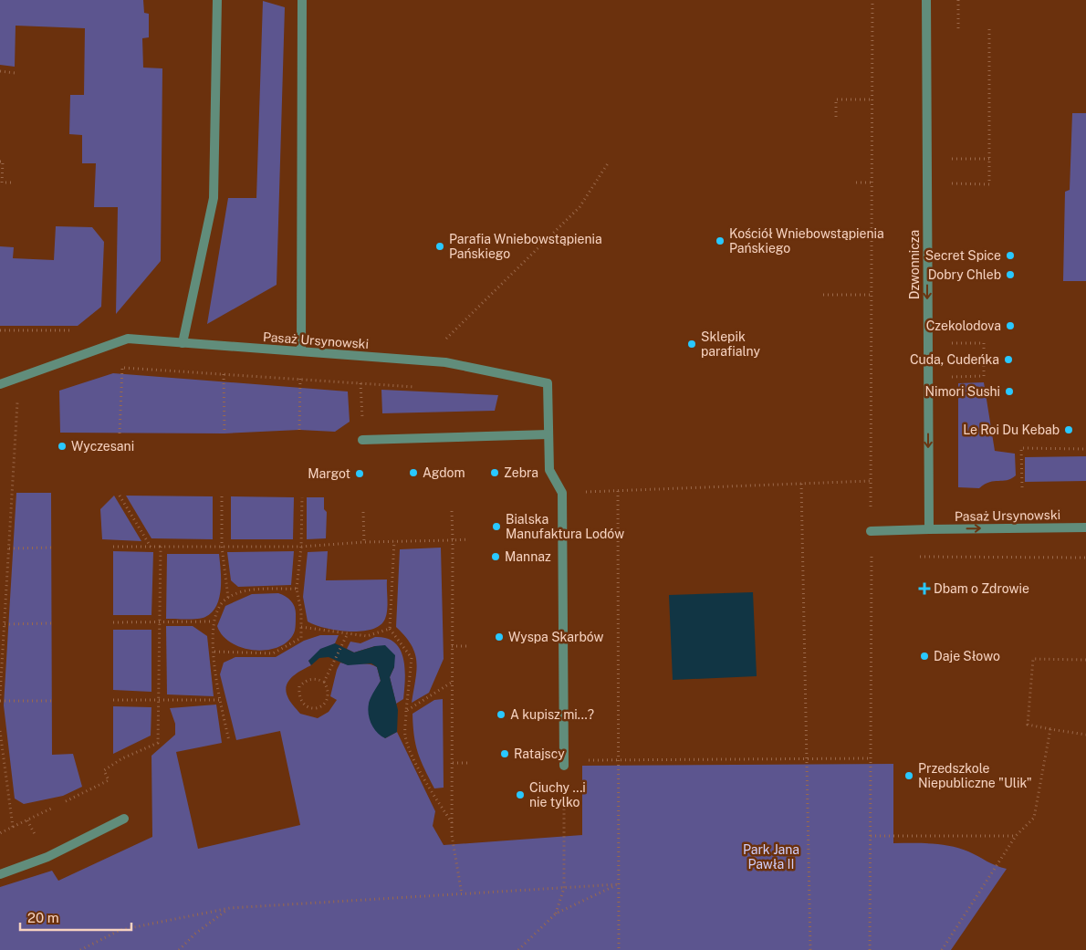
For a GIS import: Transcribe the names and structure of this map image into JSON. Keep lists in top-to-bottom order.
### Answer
{
  "streets": {
    "street": ["Dzwonnicza", "Pasaż Ursynowski"]
  },
  "crossings": [
    ["Dzwonnicza", "Pasaż Ursynowski"]
  ],
  "one_way": ["Dzwonnicza"],
  "parks": ["Park Jana Pawła II"],
  "places": {
    "other": [
      "Kościół Wniebowstąpienia Pańskiego",
      "Parafia Wniebowstąpienia Pańskiego",
      "Secret Spice",
      "Dobry Chleb",
      "Czekolodova",
      "Sklepik parafialny",
      "Cuda, Cudeńka",
      "Nimori Sushi",
      "Le Roi Du Kebab",
      "Wyczesani",
      "Agdom",
      "Zebra",
      "Margot",
      "Bialska Manufaktura Lodów",
      "Mannaz",
      "Wyspa Skarbów",
      "Daje Słowo",
      "A kupisz mi...?",
      "Ratajscy",
      "Przedszkole Niepubliczne \"Ulik\"",
      "Ciuchy ...i nie tylko"
    ],
    "health": ["Dbam o Zdrowie"]
  },
  "scale_bar": "20 m"
}
